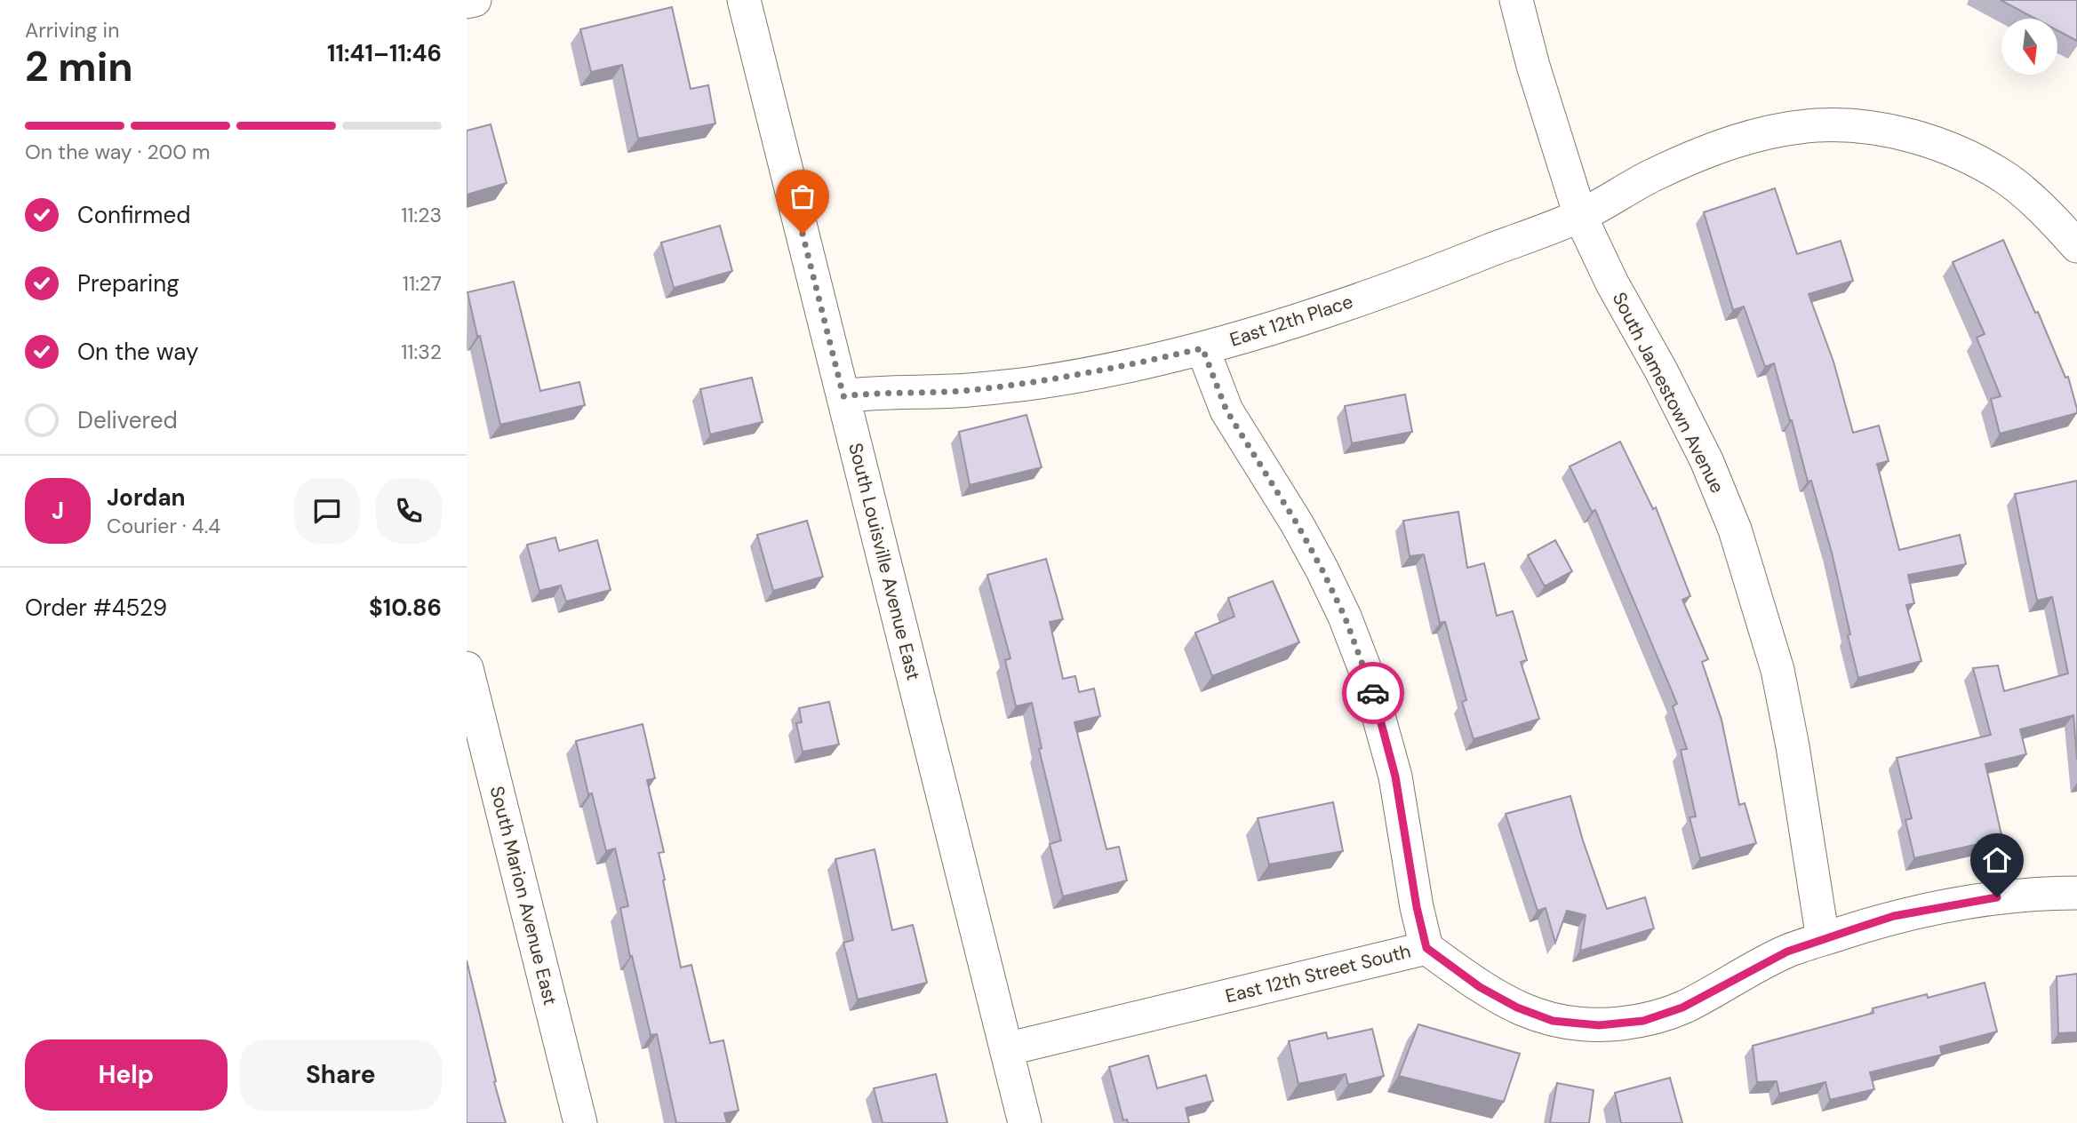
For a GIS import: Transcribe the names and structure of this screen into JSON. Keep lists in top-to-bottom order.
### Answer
{
  "streets": {
    "street": [
      "East 12th Place",
      "South Jamestown Avenue",
      "South Louisville Avenue East",
      "South Marion Avenue East",
      "East 12th Street South"
    ]
  },
  "crossings": [
    ["East 12th Place", "South Jamestown Avenue"],
    ["East 12th Place", "South Louisville Avenue East"],
    ["South Jamestown Avenue", "East 12th Street South"],
    ["South Louisville Avenue East", "East 12th Street South"]
  ],
  "north": "bottom",
  "page": {
    "heading": ["2 min", "Arriving in", "11:41–11:46"],
    "panel": [
      "Jordan",
      "Courier · 4.4",
      "Order #4529",
      "$10.86"
    ],
    "bar": "On the way · 200 m",
    "list": [
      ["Confirmed", "11:23"],
      ["Preparing", "11:27"],
      ["On the way", "11:32"],
      "Delivered"
    ],
    "round": "J",
    "buttons": ["Help", "Share"]
  }
}
